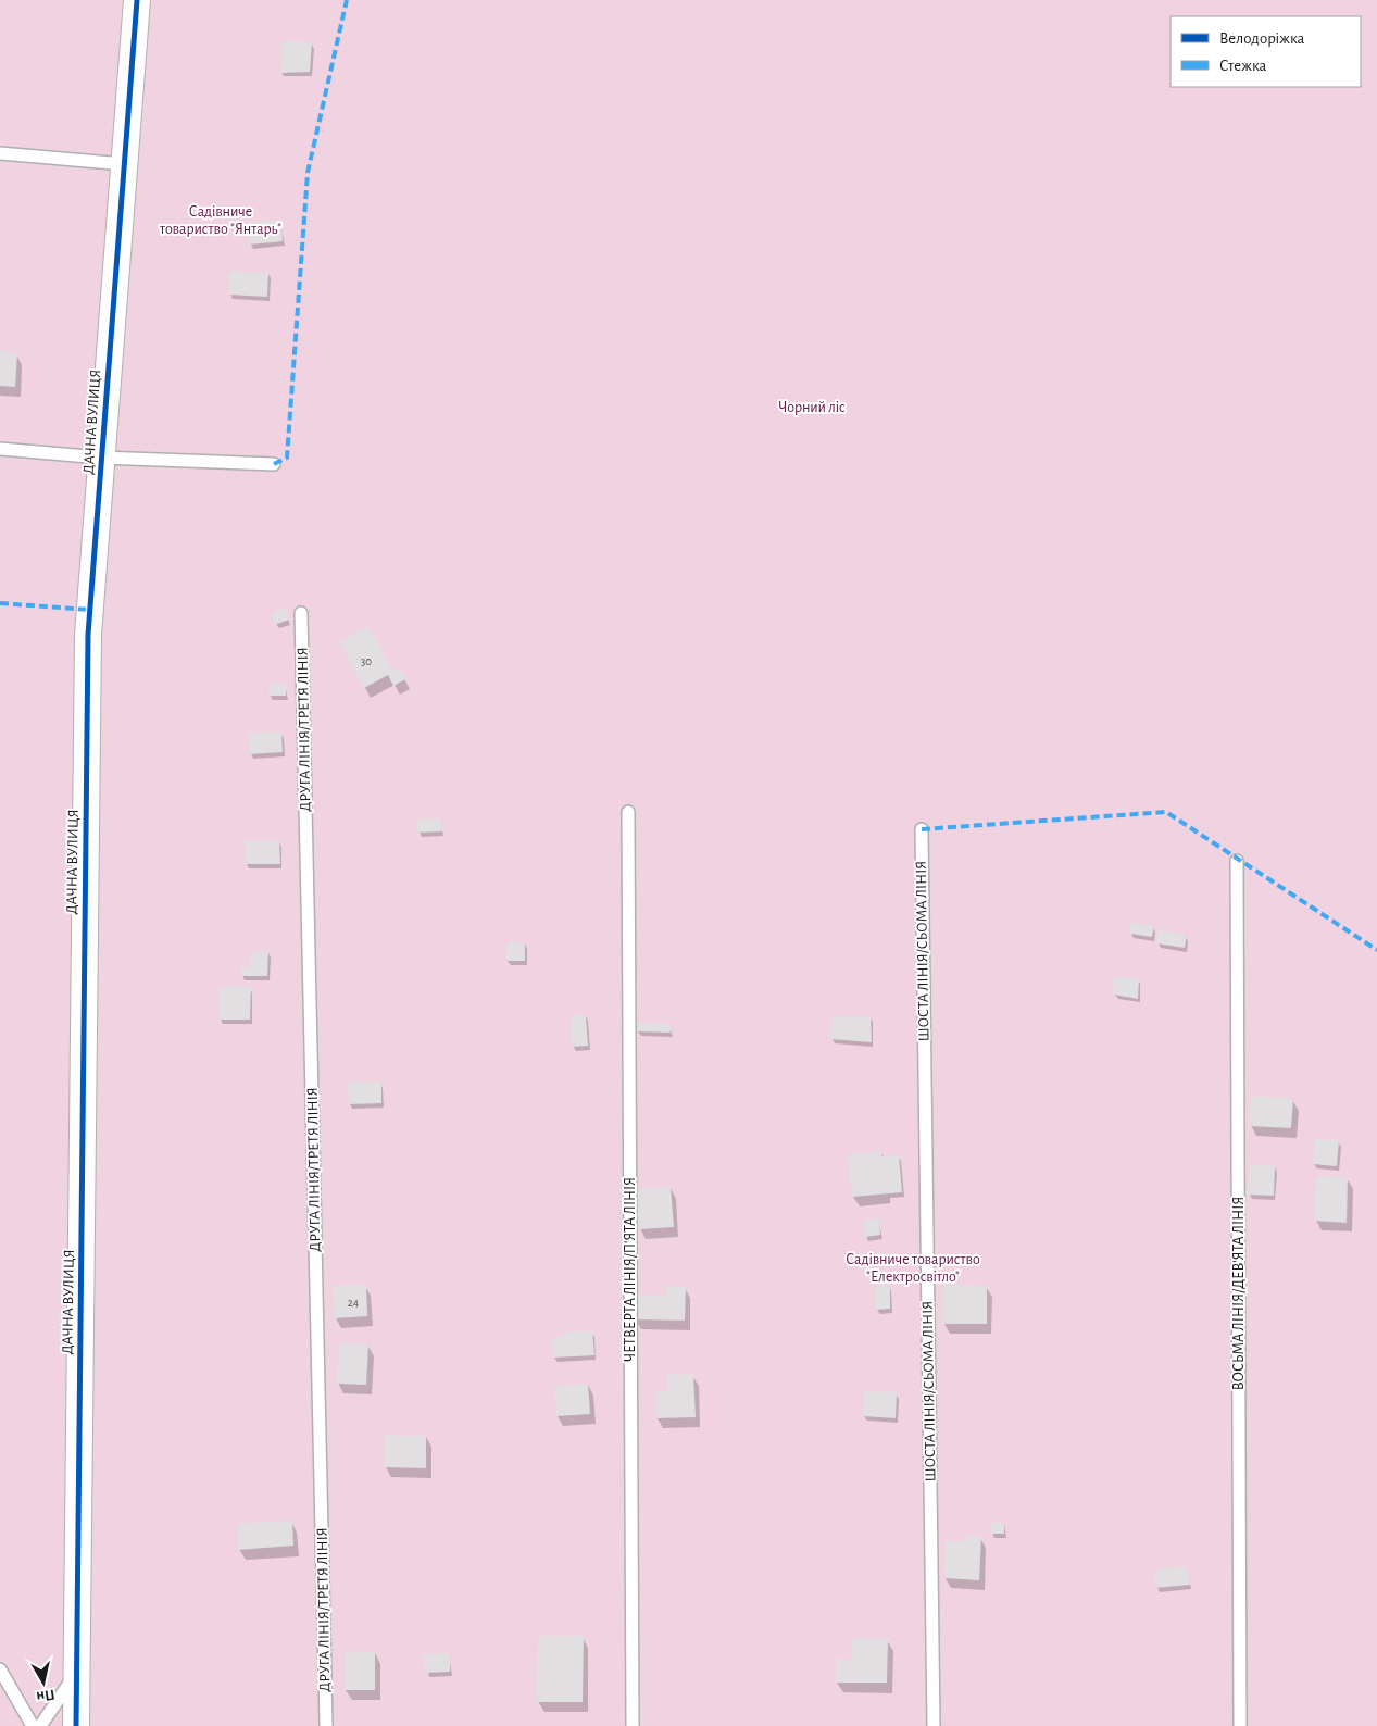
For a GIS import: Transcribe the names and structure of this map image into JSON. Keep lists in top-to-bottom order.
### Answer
{
  "streets": {
    "street": ["ДАЧНА ВУЛИЦЯ"],
    "lane": [
      "ДРУГА ЛІНІЯ/ТРЕТЯ ЛІНІЯ",
      "ШОСТА ЛІНІЯ/СЬОМА ЛІНІЯ",
      "ЧЕТВЕРТА ЛІНІЯ/П'ЯТА ЛІНІЯ",
      "ВОСЬМА ЛІНІЯ/ДЕВ'ЯТА ЛІНІЯ"
    ]
  },
  "parks": ["Садівниче товариство \"Янтарь\"", "Чорний ліс", "Садівниче товариство \"Електросвітло\""],
  "house_numbers": ["30", "24"],
  "legend": ["Велодоріжка", "Стежка"],
  "north": "bottom"
}
